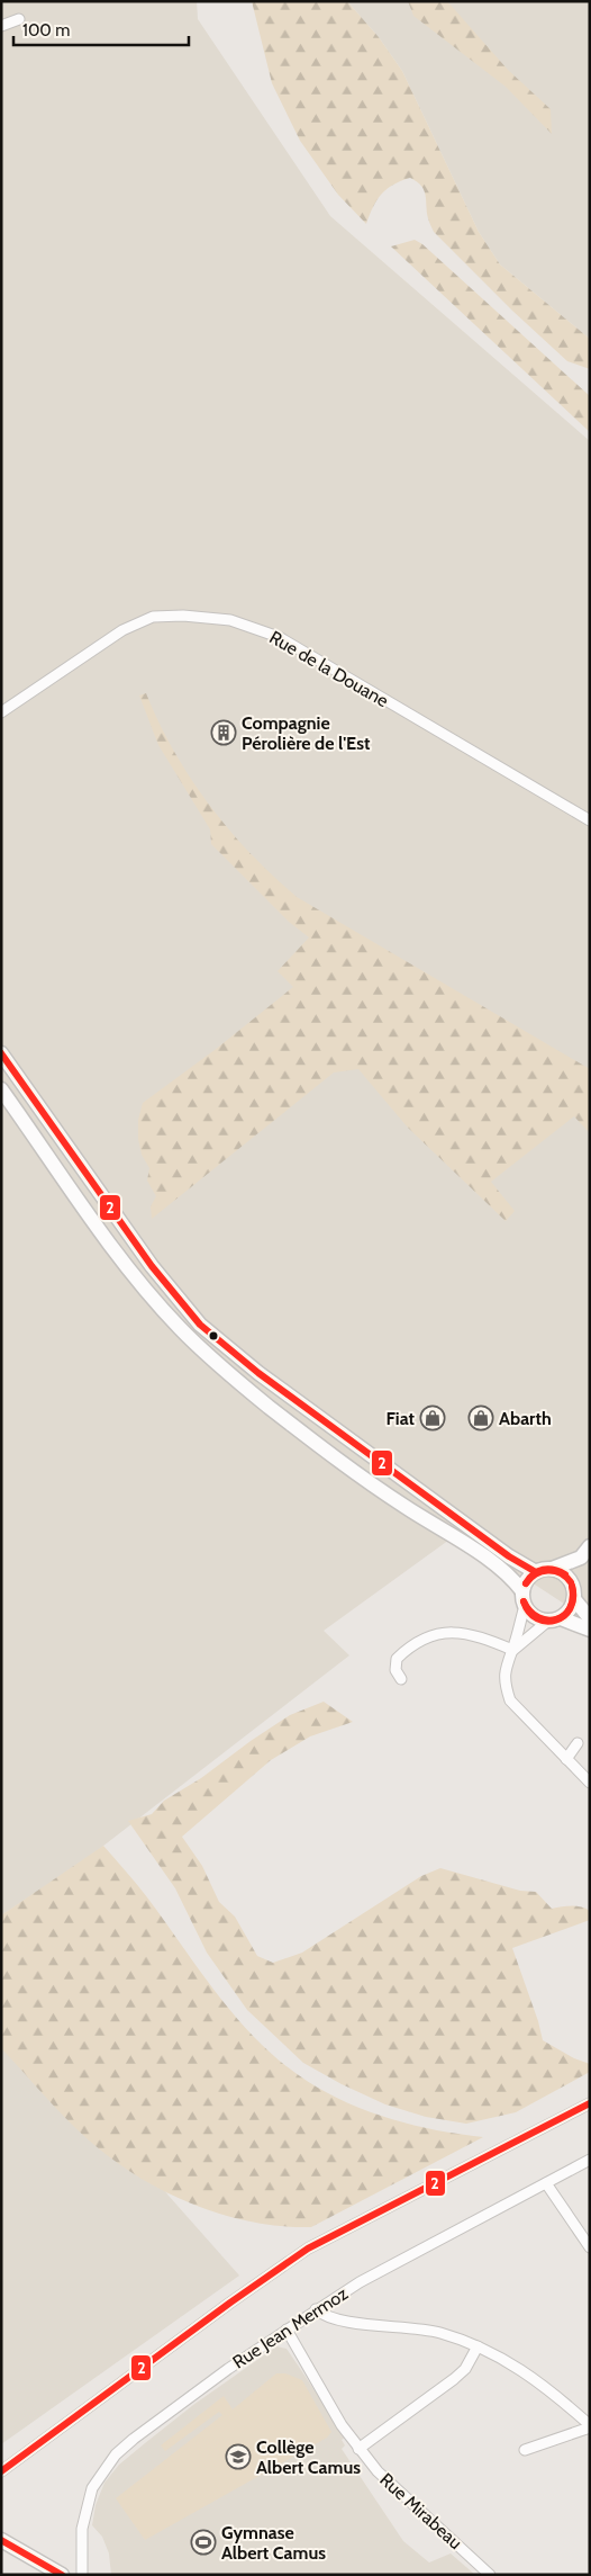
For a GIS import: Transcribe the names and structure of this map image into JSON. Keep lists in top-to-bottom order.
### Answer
{
  "streets": {
    "street": ["Rue de la Douane", "Rue Jean Mermoz", "Rue Mirabeau"]
  },
  "crossings": [
    ["Rue Jean Mermoz", "Rue Mirabeau"]
  ],
  "places": {
    "building": ["Compagnie Pérolière de l'Est"],
    "shop": ["Fiat", "Abarth"],
    "school or university": ["Collège Albert Camus"],
    "sports": ["Gymnase Albert Camus"]
  },
  "lines": ["transit line 2"],
  "scale_bar": "100 m"
}
